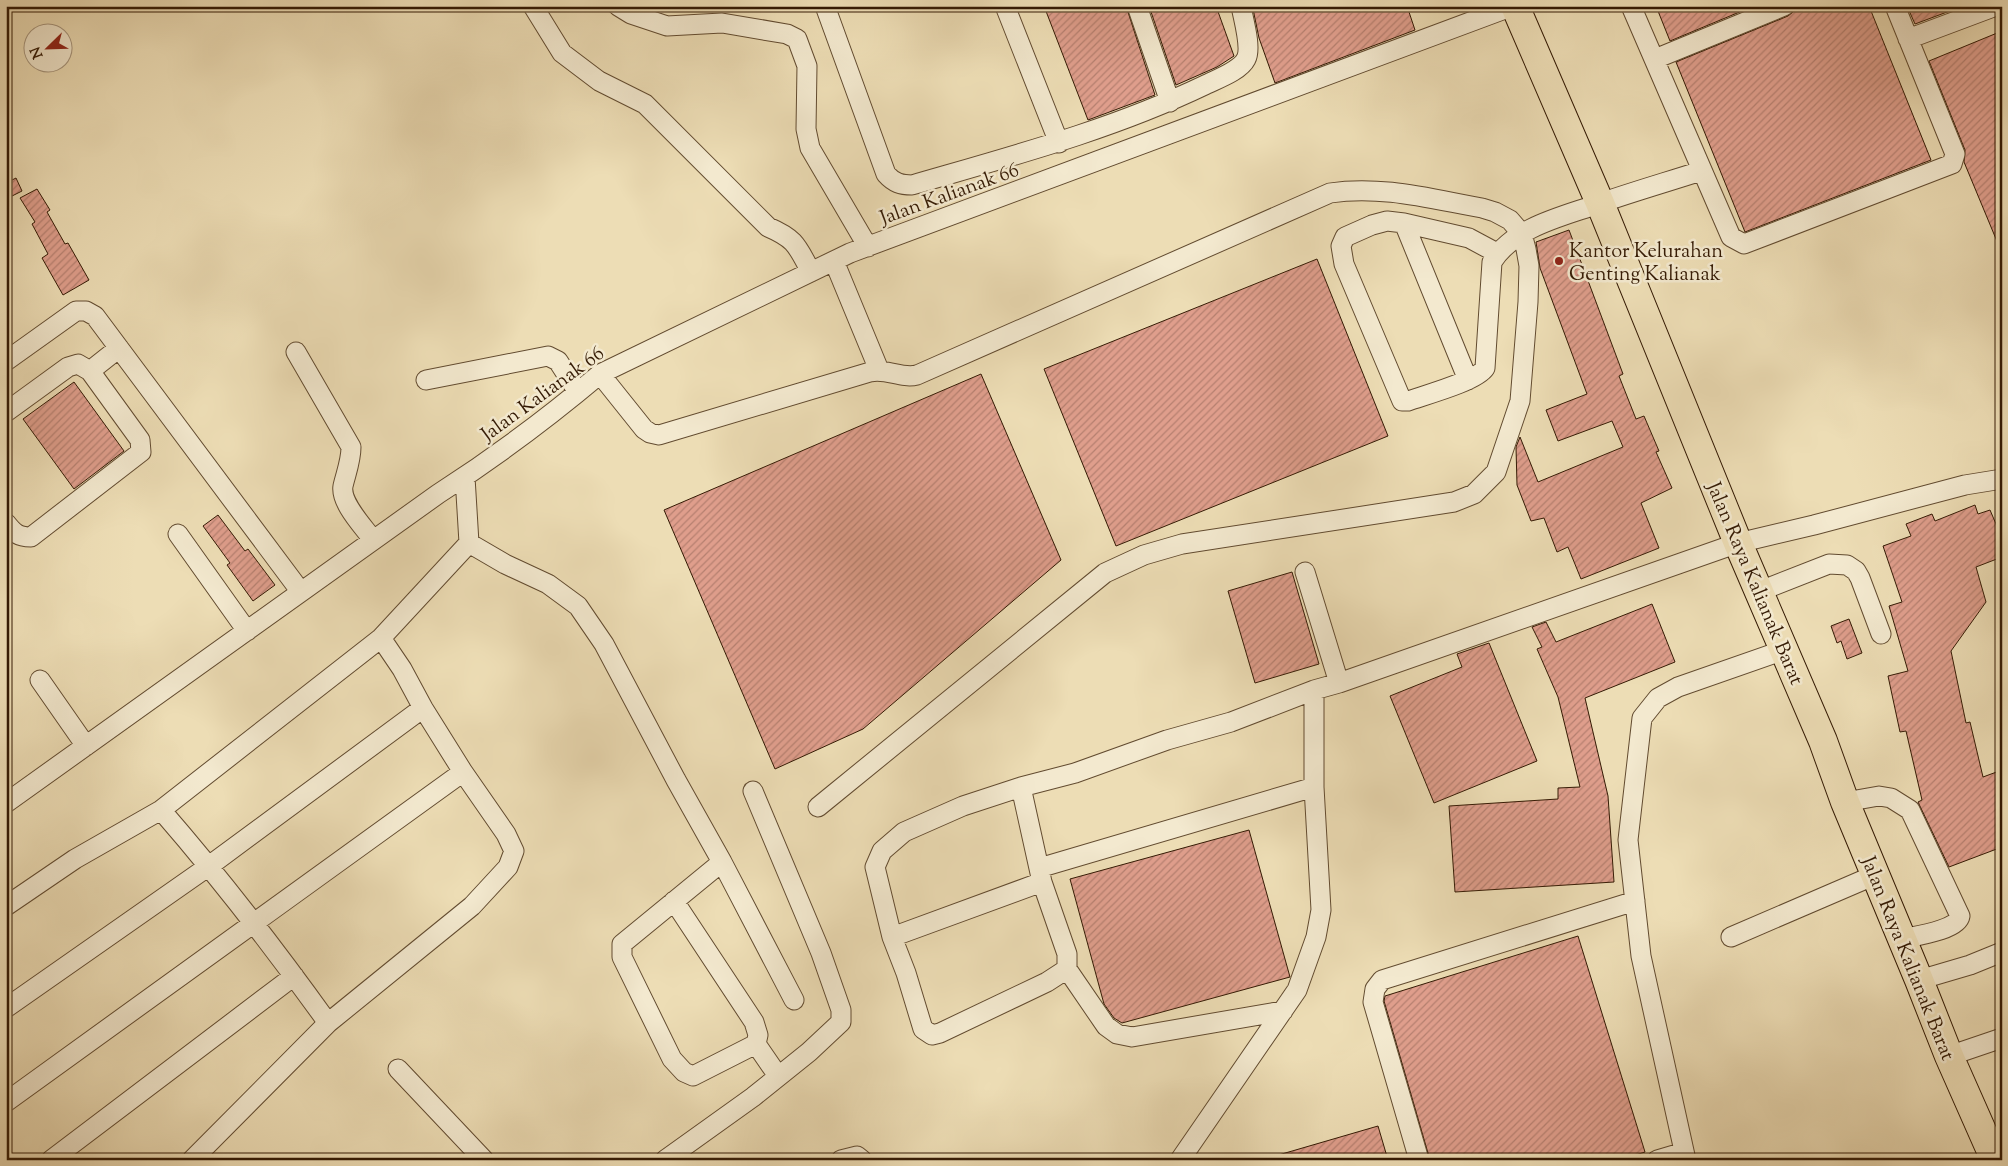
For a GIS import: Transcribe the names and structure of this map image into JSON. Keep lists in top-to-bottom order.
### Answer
{
  "streets": {
    "highway": ["Jalan Raya Kalianak Barat"],
    "lane": ["Jalan Kalianak 66"]
  },
  "crossings": [
    ["Jalan Kalianak 66", "Jalan Raya Kalianak Barat"]
  ],
  "places": ["Kantor Kelurahan Genting Kalianak"],
  "north": "bottom left"
}
